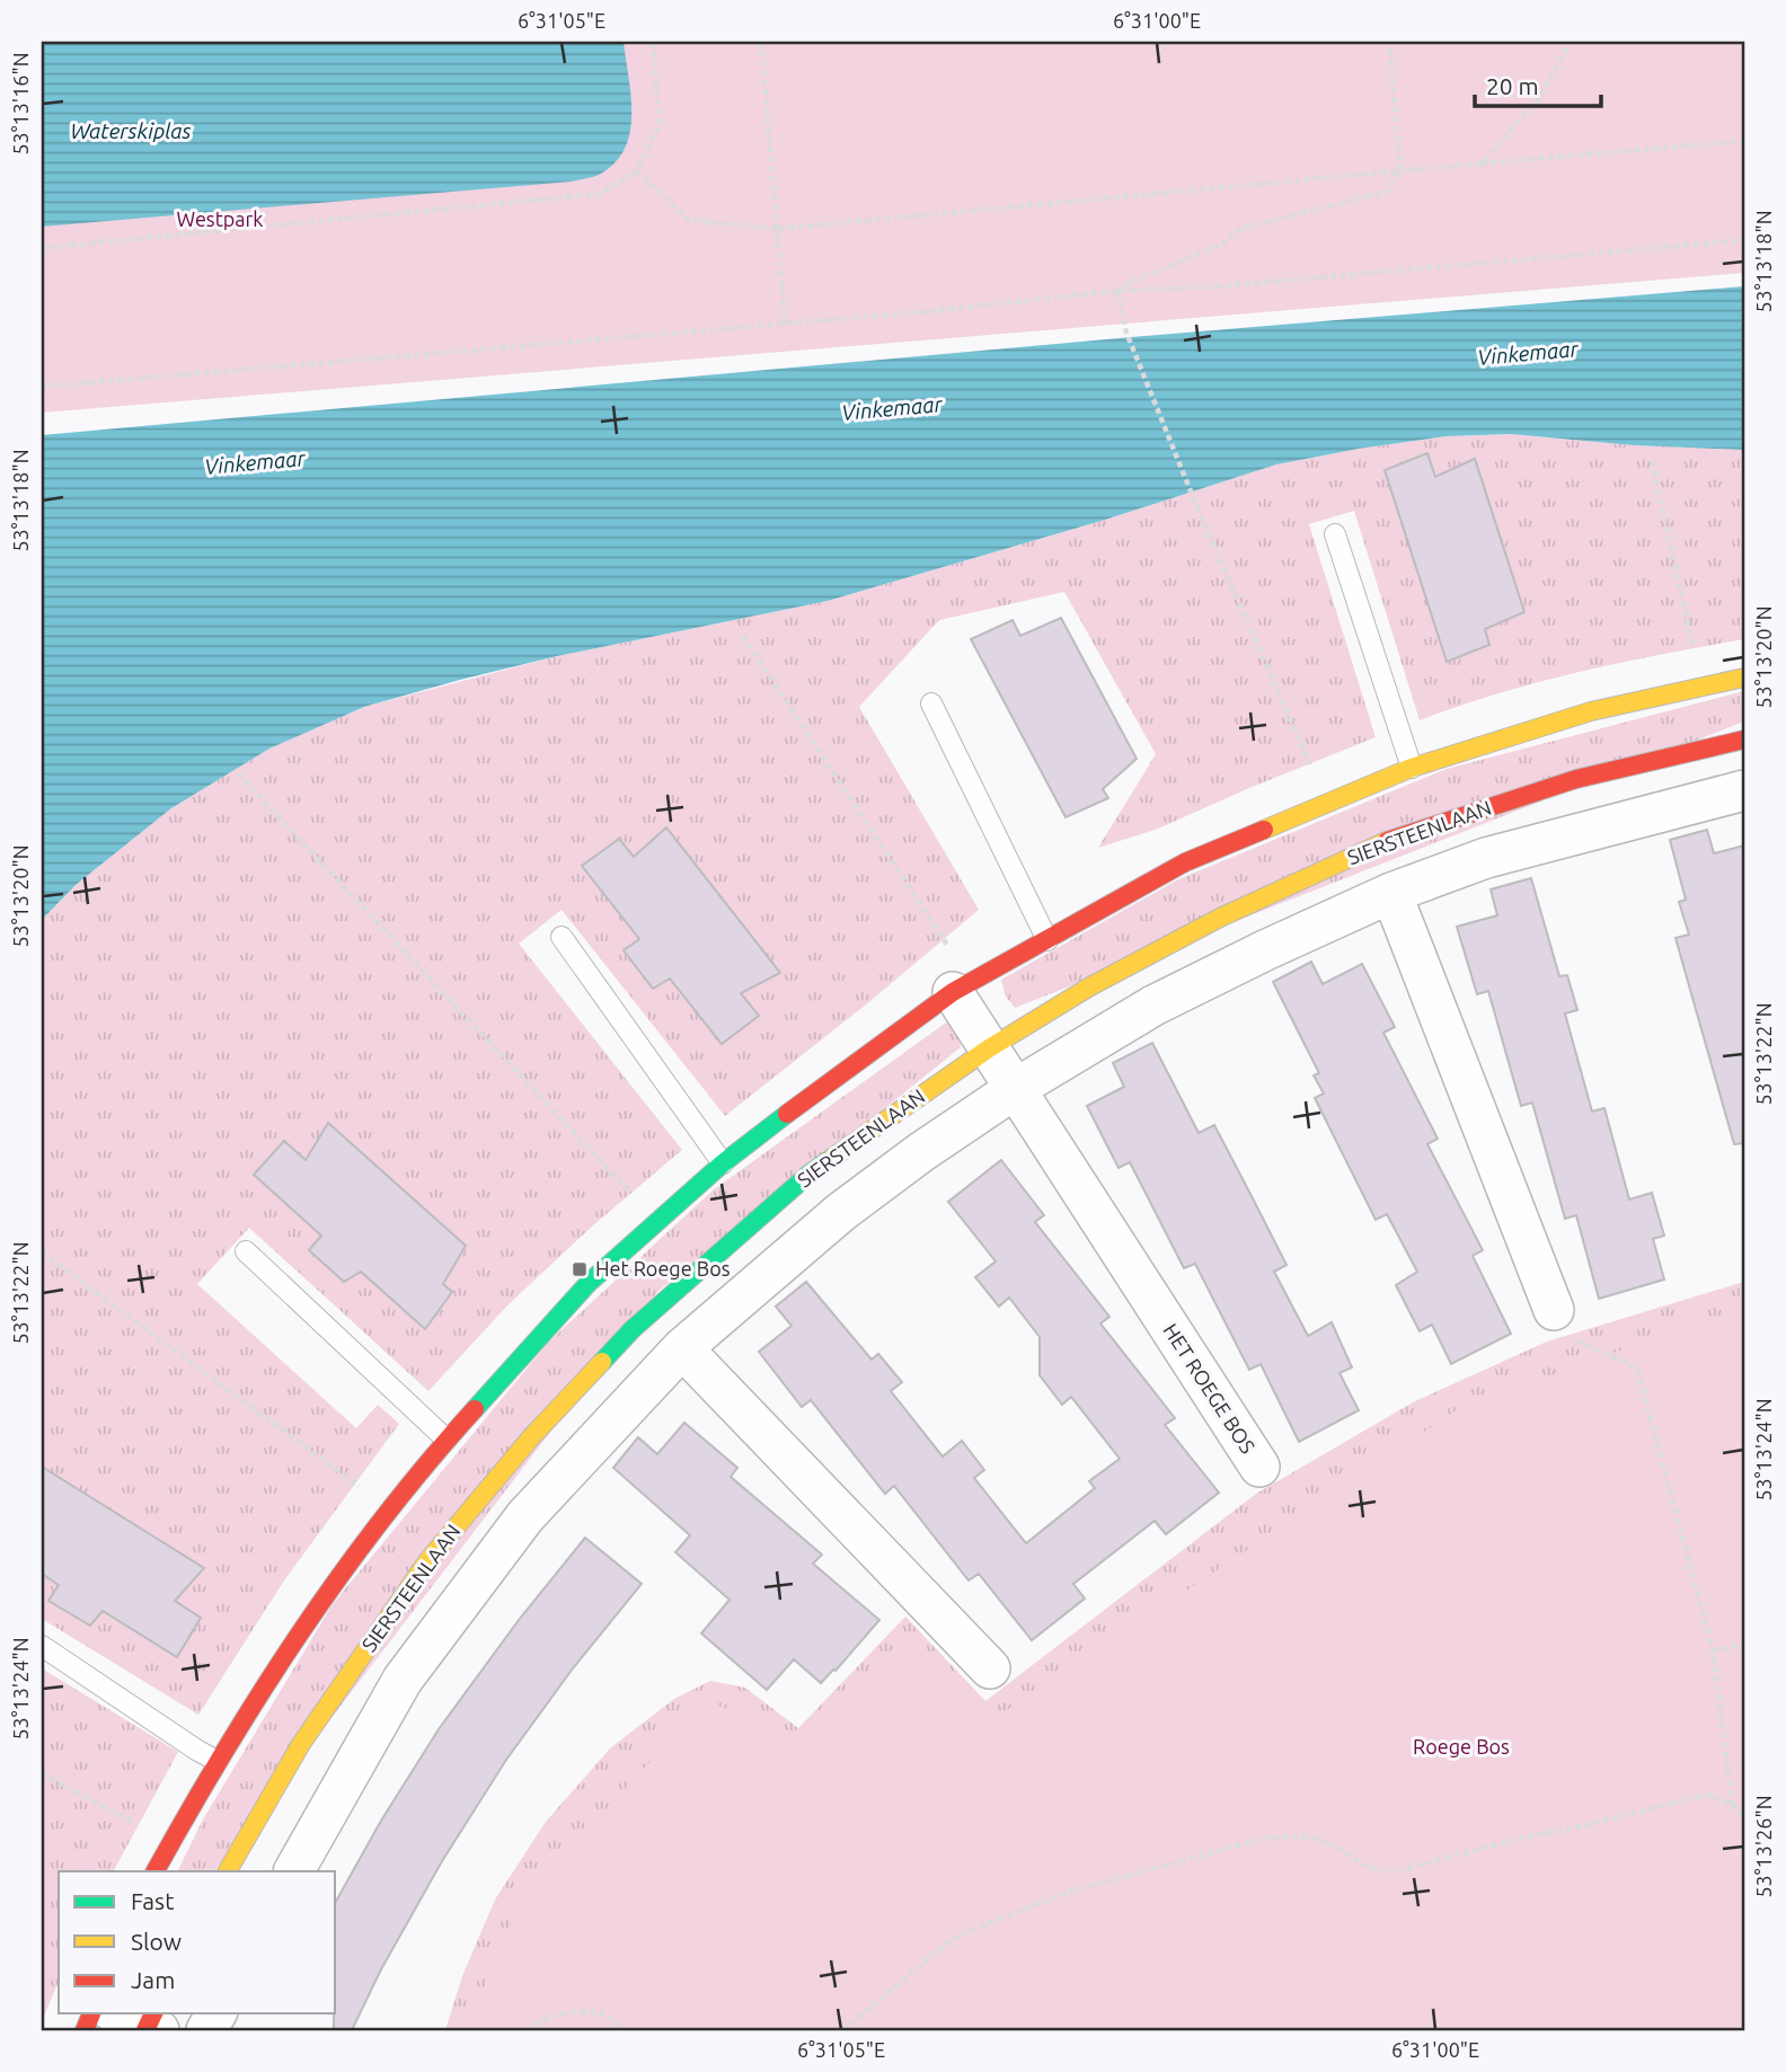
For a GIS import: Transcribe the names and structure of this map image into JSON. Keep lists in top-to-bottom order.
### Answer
{
  "streets": {
    "main road": ["SIERSTEENLAAN"],
    "street": ["HET ROEGE BOS"]
  },
  "crossings": [
    ["SIERSTEENLAAN", "HET ROEGE BOS"]
  ],
  "water": ["Waterskiplas", "Vinkemaar"],
  "parks": ["Westpark", "Roege Bos"],
  "places": {
    "transit": ["Het Roege Bos"]
  },
  "legend": ["Fast", "Slow", "Jam"],
  "scale_bar": "20 m",
  "coordinates": [
    "6°31'05\"E",
    "6°31'00\"E",
    "53°13'16\"N",
    "53°13'18\"N",
    "53°13'20\"N",
    "53°13'22\"N",
    "53°13'24\"N",
    "53°13'26\"N"
  ]
}
